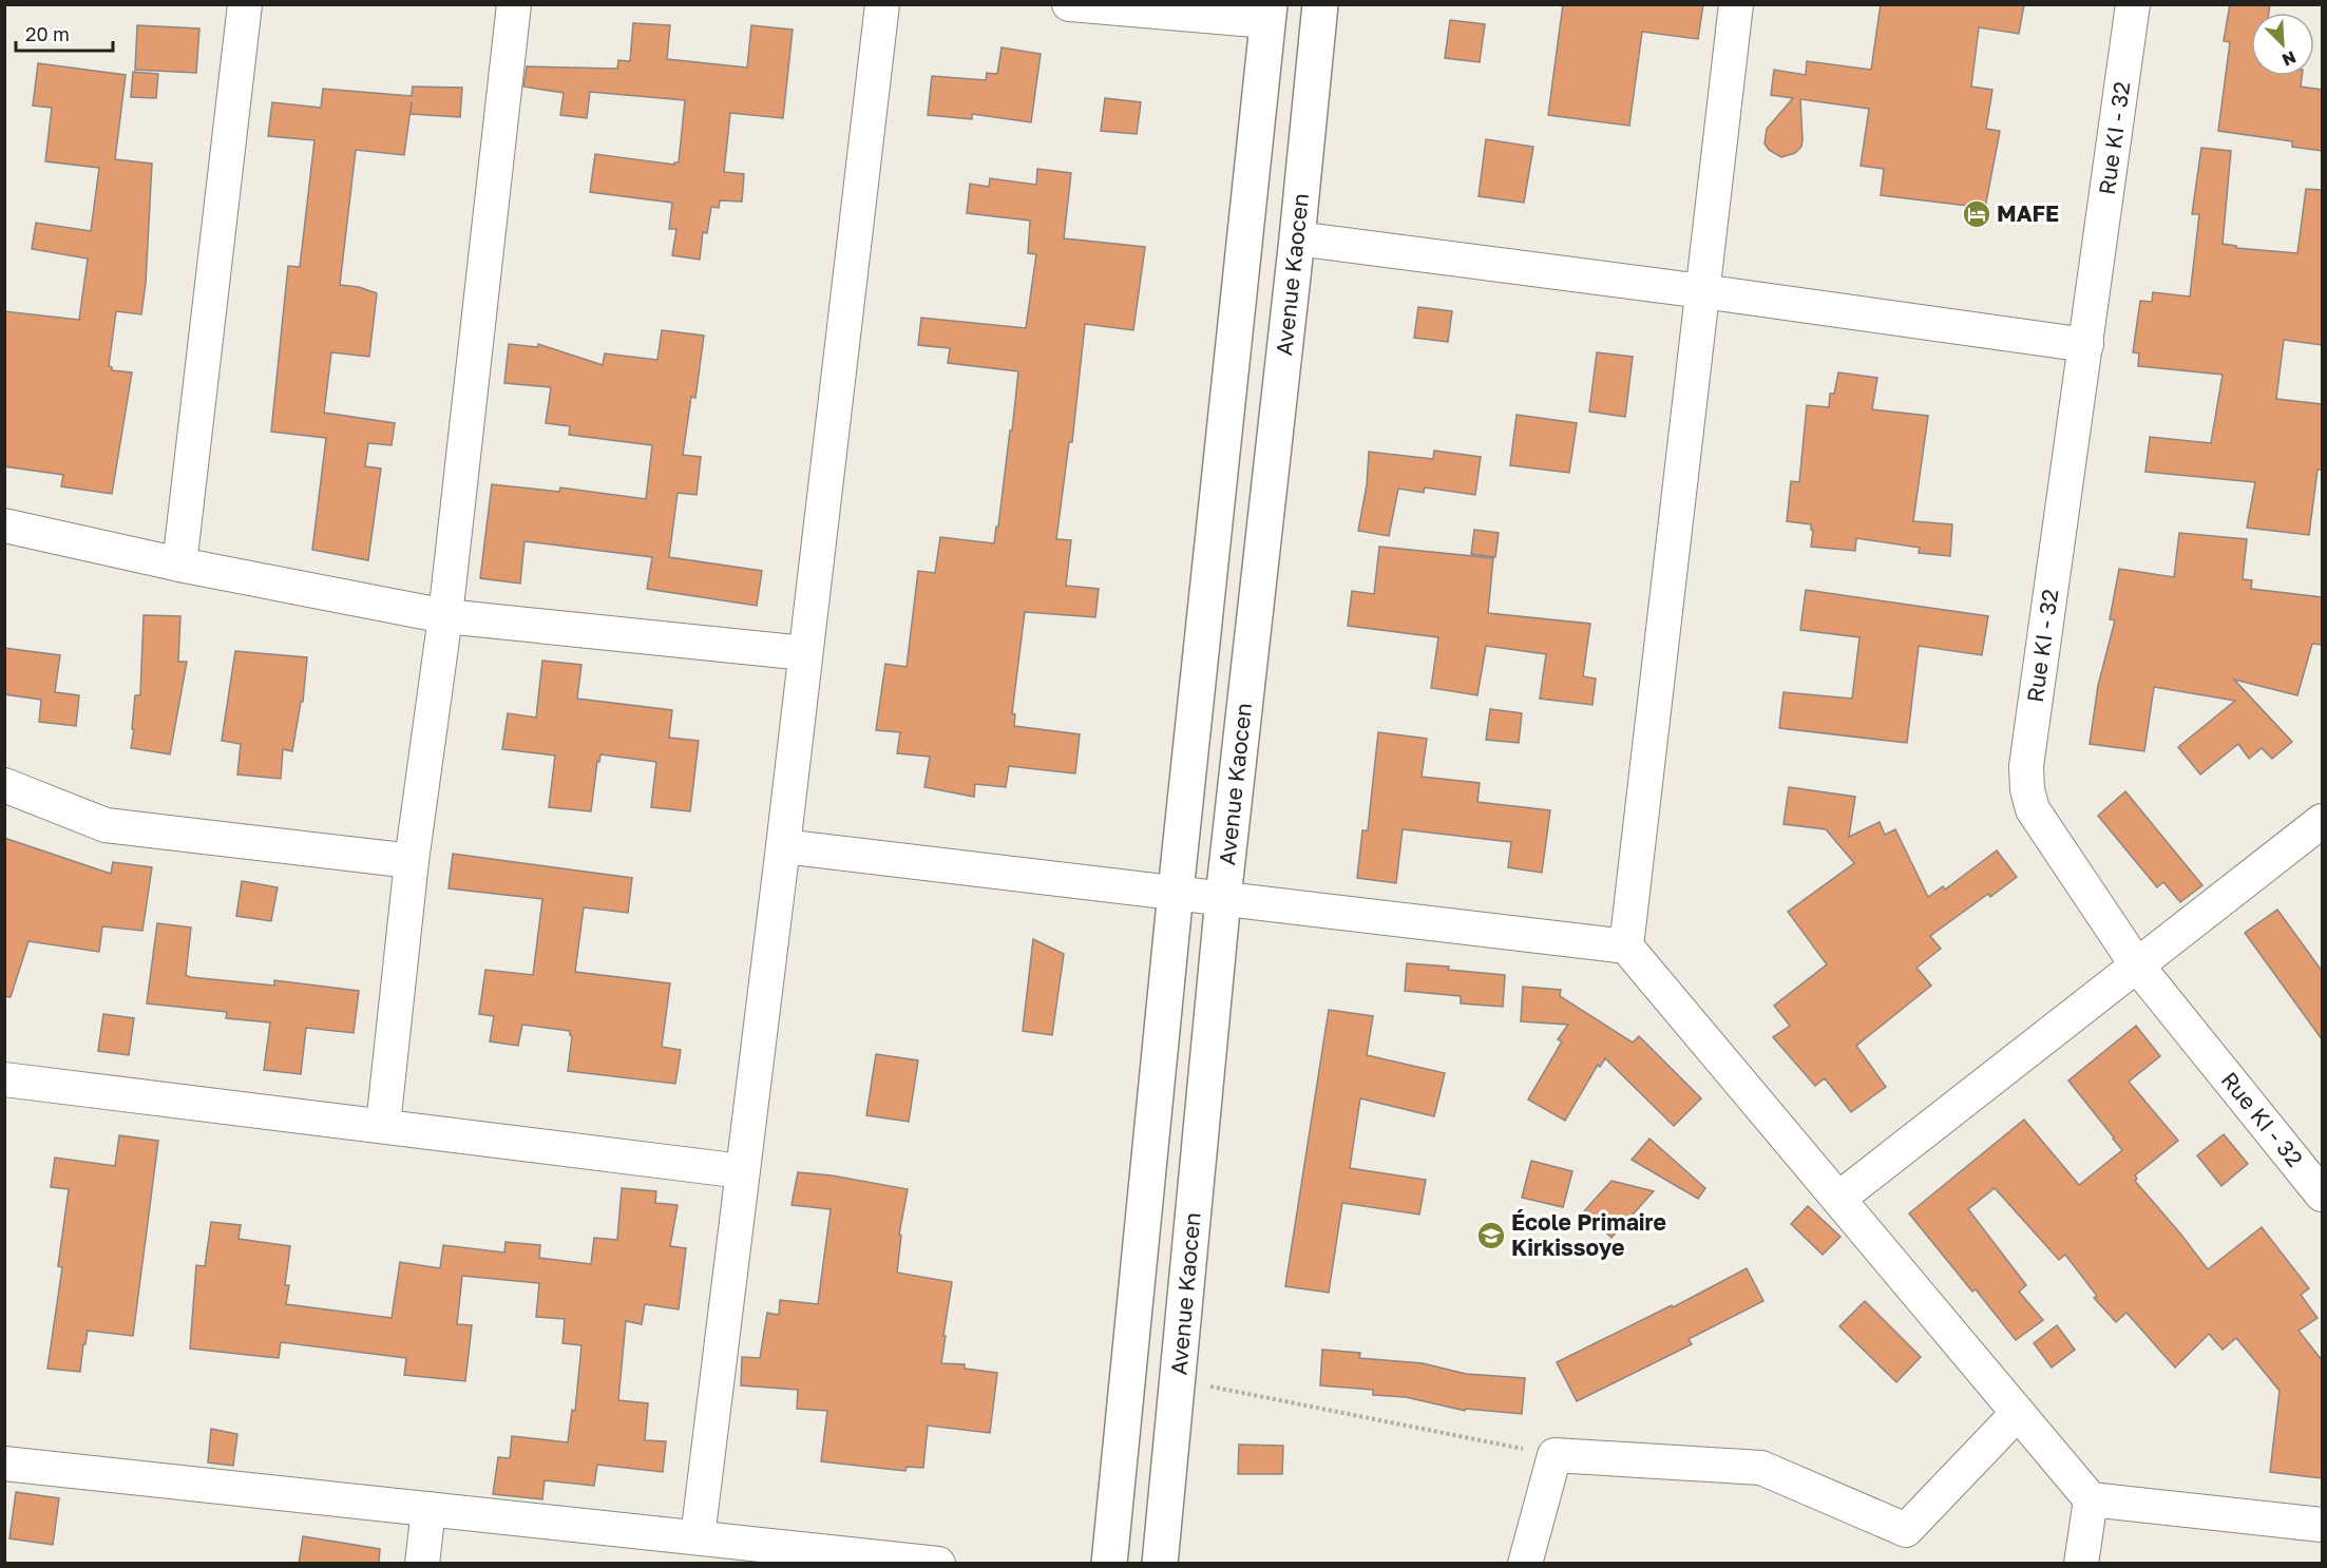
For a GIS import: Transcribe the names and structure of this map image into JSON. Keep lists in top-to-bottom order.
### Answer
{
  "streets": {
    "highway": ["Avenue Kaocen"],
    "street": ["Rue KI - 32"]
  },
  "places": {
    "hotel": ["MAFE"],
    "school or university": ["École Primaire Kirkissoye"]
  },
  "scale_bar": "20 m",
  "north": "bottom right"
}
